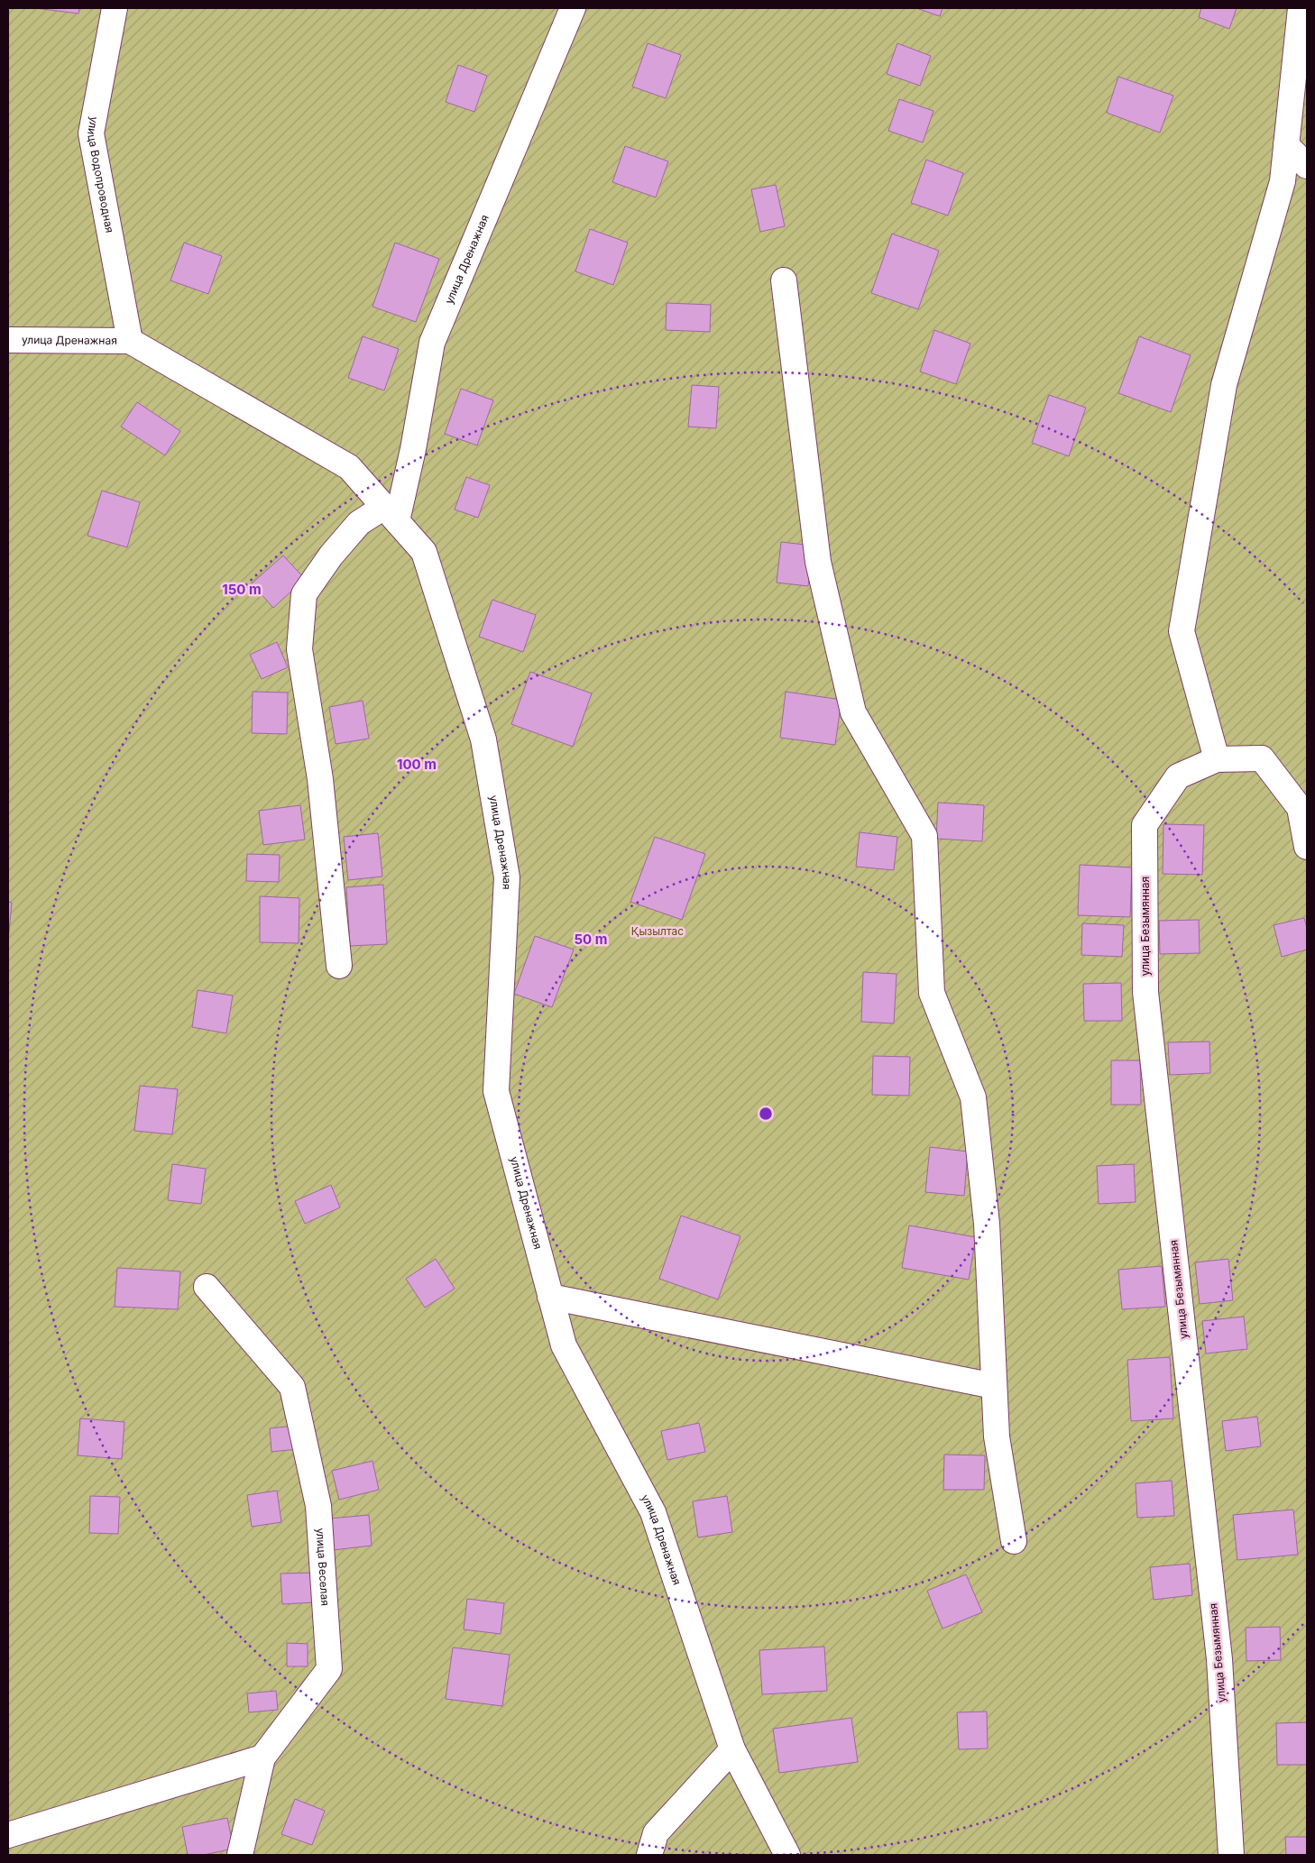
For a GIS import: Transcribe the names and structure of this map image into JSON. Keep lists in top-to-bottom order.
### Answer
{
  "streets": {
    "street": [
      "улица Водопроводная",
      "улица Дренажная",
      "улица Безымянная",
      "улица Веселая"
    ]
  },
  "crossings": [
    ["улица Водопроводная", "улица Дренажная"]
  ],
  "parks": ["Қызылтас"],
  "rings": ["150 m", "100 m", "50 m"]
}
